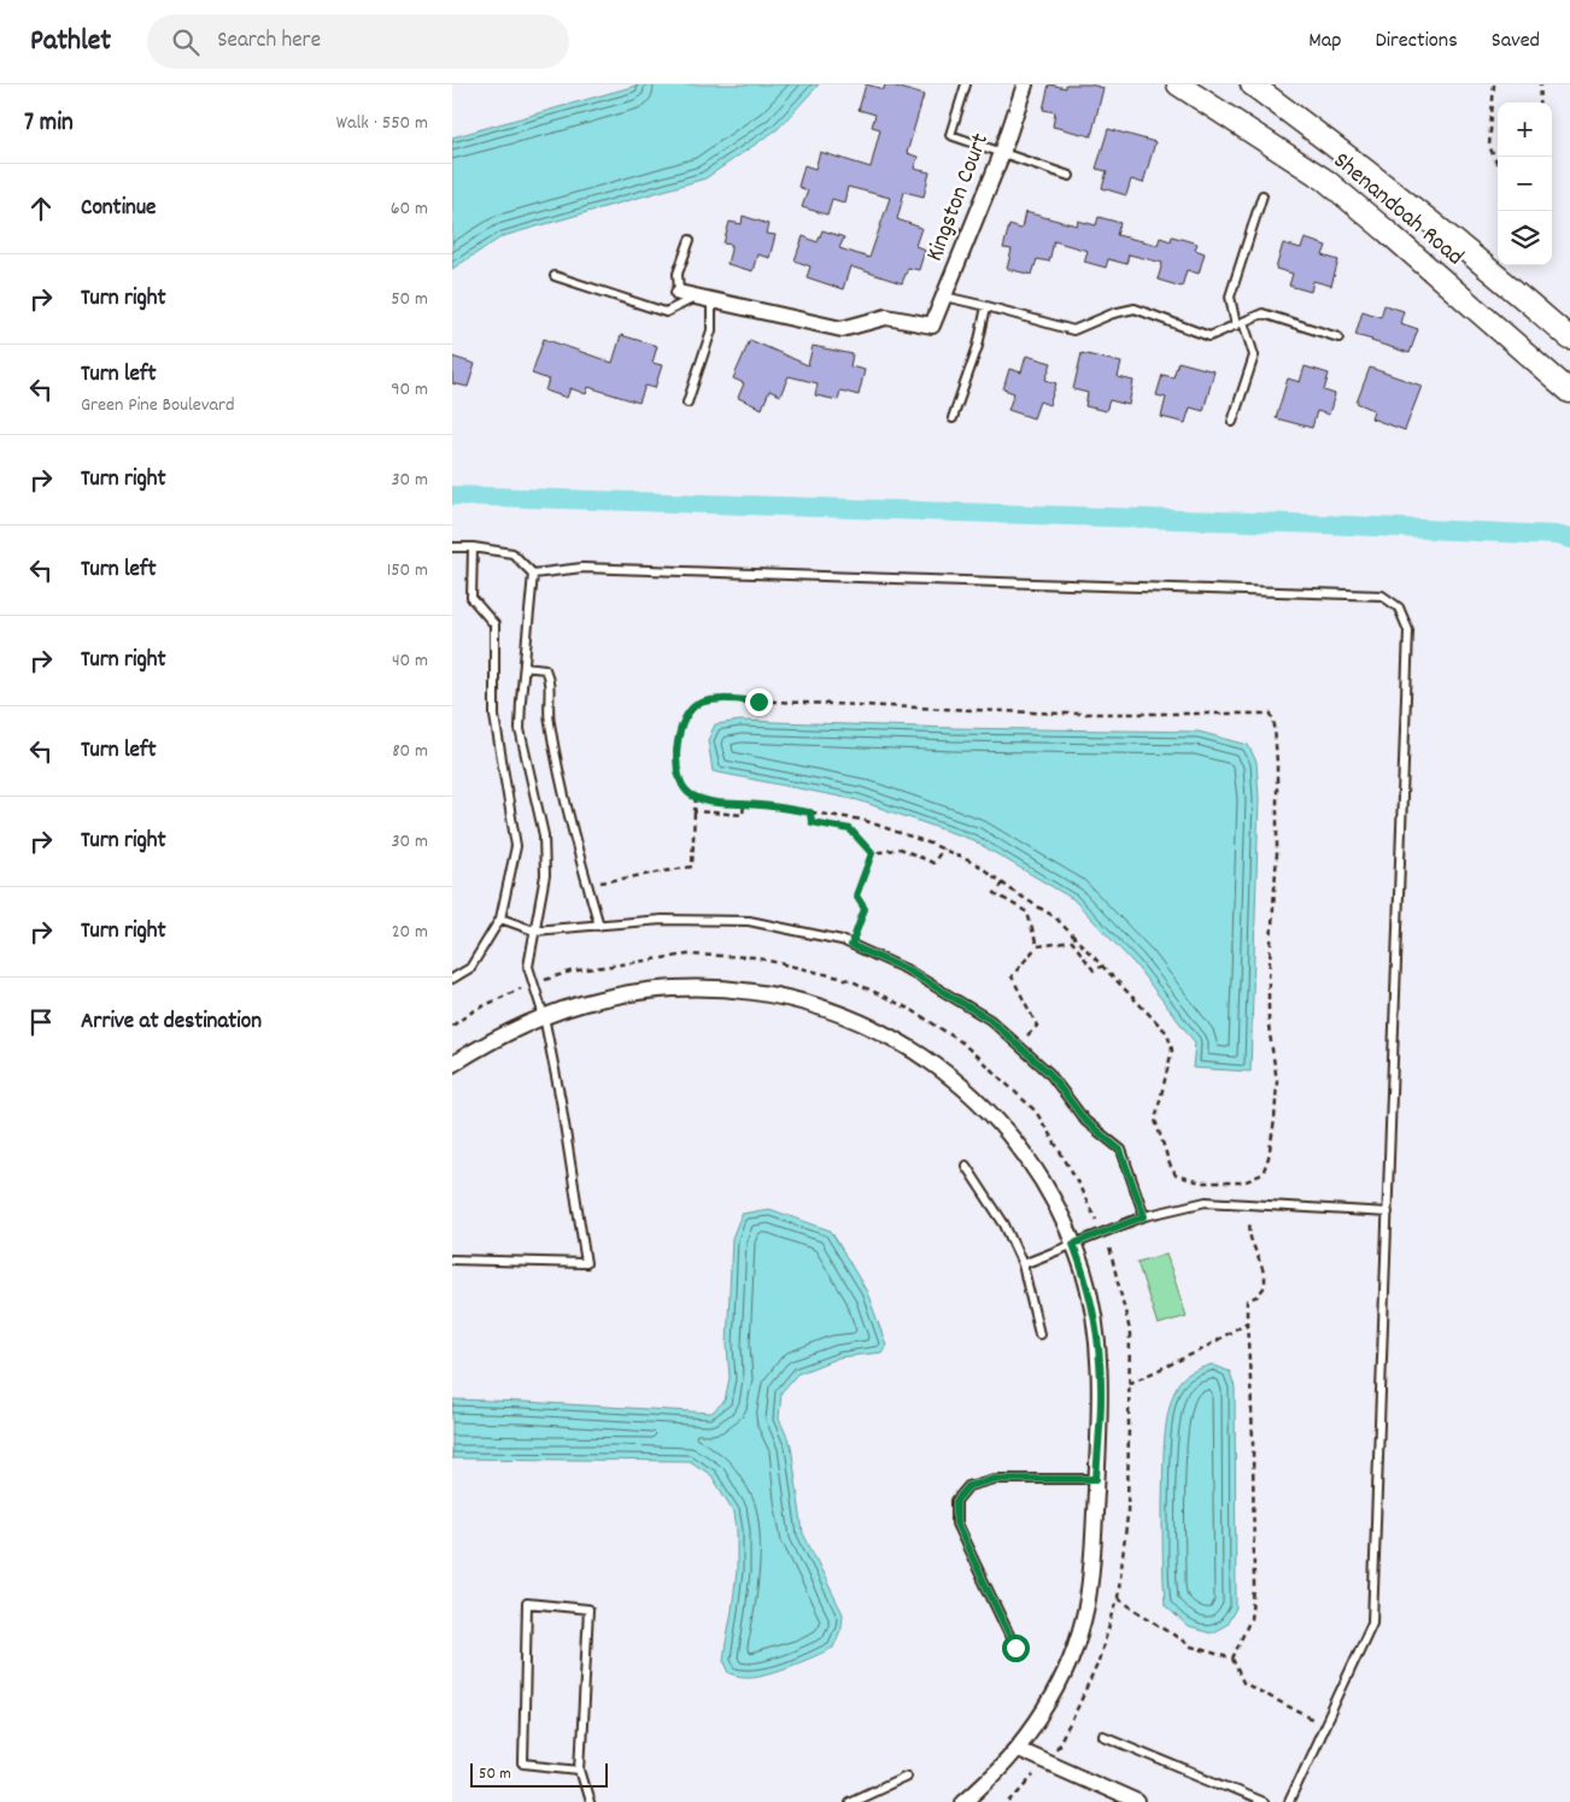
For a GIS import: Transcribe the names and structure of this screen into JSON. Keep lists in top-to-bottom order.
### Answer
{
  "streets": {
    "street": ["Kingston Court", "Shenandoah Road"]
  },
  "scale_bar": "50 m",
  "page": {
    "header": "Pathlet",
    "search": "Search here",
    "nav": ["Map", "Directions", "Saved"],
    "heading": ["7 min", "Walk · 550 m"],
    "map_buttons": ["+", "−"],
    "list": [
      ["Continue", "60 m"],
      ["Turn right", "50 m"],
      ["Turn left", "Green Pine Boulevard", "90 m"],
      ["Turn right", "30 m"],
      ["Turn left", "150 m"],
      ["Turn right", "40 m"],
      ["Turn left", "80 m"],
      ["Turn right", "30 m"],
      ["Turn right", "20 m"],
      "Arrive at destination"
    ],
    "scale": "50 m"
  }
}
